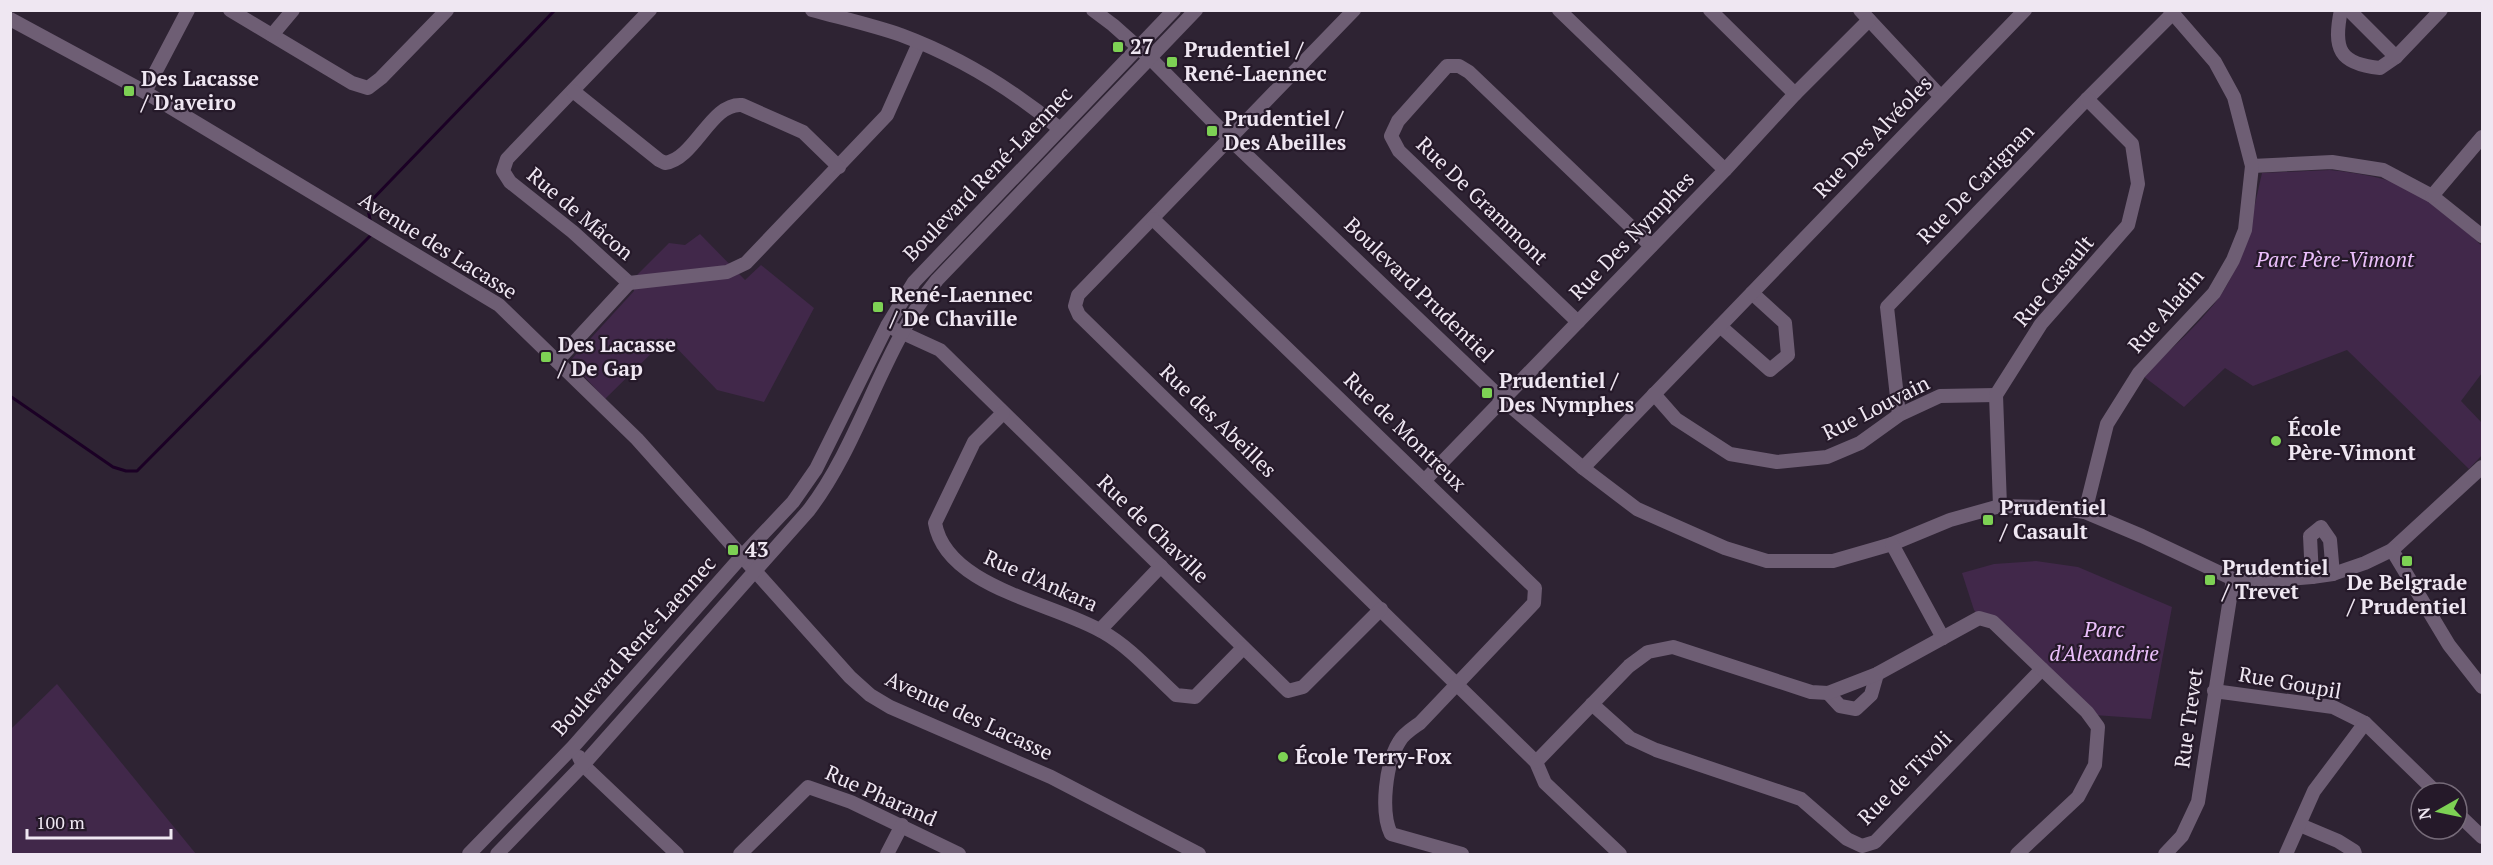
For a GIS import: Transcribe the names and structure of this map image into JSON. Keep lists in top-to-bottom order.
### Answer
{
  "streets": {
    "street": [
      "Rue Des Alvéoles",
      "Boulevard René-Laennec",
      "Rue De Carignan",
      "Rue De Grammont",
      "Rue de Mâcon",
      "Rue Des Nymphes",
      "Avenue des Lacasse",
      "Rue Casault",
      "Boulevard Prudentiel",
      "Rue Aladin",
      "Rue Louvain",
      "Rue des Abeilles",
      "Rue de Montreux",
      "Rue de Chaville",
      "Rue d'Ankara",
      "Rue Goupil",
      "Rue Trevet",
      "Rue de Tivoli",
      "Rue Pharand"
    ]
  },
  "crossings": [
    ["Rue Des Alvéoles", "Boulevard Prudentiel"],
    ["Rue Des Alvéoles", "Rue Louvain"],
    ["Boulevard René-Laennec", "Avenue des Lacasse"],
    ["Boulevard René-Laennec", "Boulevard Prudentiel"],
    ["Boulevard René-Laennec", "Rue de Chaville"],
    ["Rue De Carignan", "Rue Casault"],
    ["Rue De Carignan", "Rue Aladin"],
    ["Rue De Carignan", "Rue Louvain"],
    ["Rue De Grammont", "Rue Des Nymphes"],
    ["Rue Des Nymphes", "Boulevard Prudentiel"],
    ["Rue Des Nymphes", "Rue de Montreux"],
    ["Rue Casault", "Rue Louvain"],
    ["Boulevard Prudentiel", "Rue Aladin"],
    ["Boulevard Prudentiel", "Rue des Abeilles"],
    ["Boulevard Prudentiel", "Rue Trevet"],
    ["Rue des Abeilles", "Rue de Montreux"],
    ["Rue des Abeilles", "Rue de Chaville"],
    ["Rue de Chaville", "Rue d'Ankara"],
    ["Rue Goupil", "Rue Trevet"]
  ],
  "parks": ["Parc Père-Vimont", "Parc d'Alexandrie"],
  "places": {
    "transit": [
      "27",
      "Prudentiel / René-Laennec",
      "Des Lacasse / D'aveiro",
      "Prudentiel / Des Abeilles",
      "René-Laennec / De Chaville",
      "Des Lacasse / De Gap",
      "Prudentiel / Des Nymphes",
      "Prudentiel / Casault",
      "43",
      "De Belgrade / Prudentiel",
      "Prudentiel / Trevet"
    ],
    "other": ["École Père-Vimont", "École Terry-Fox"]
  },
  "scale_bar": "100 m",
  "north": "left"
}
